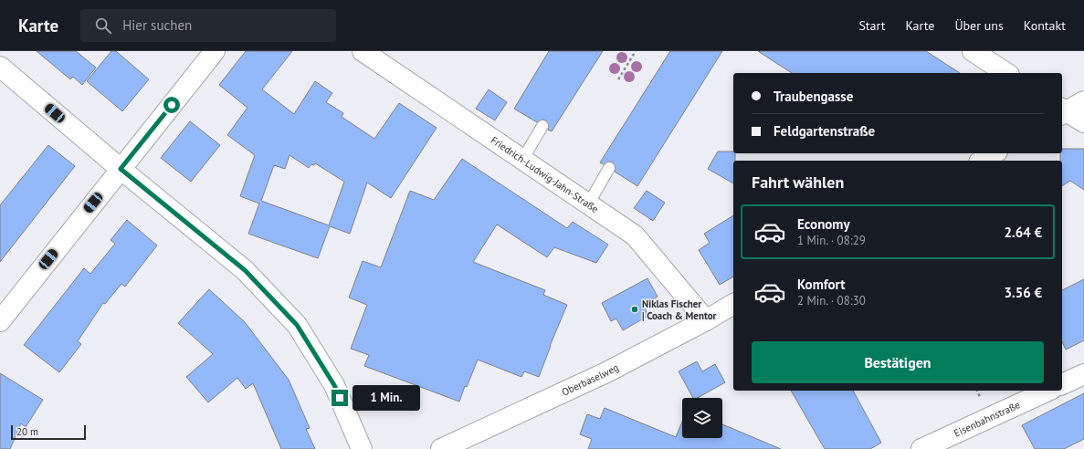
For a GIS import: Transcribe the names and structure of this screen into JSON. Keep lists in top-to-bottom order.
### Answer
{
  "streets": {
    "street": ["Friedrich-Ludwig-Jahn-Straße", "Oberbaselweg", "Eisenbahnstraße"]
  },
  "crossings": [
    ["Friedrich-Ludwig-Jahn-Straße", "Oberbaselweg"]
  ],
  "places": ["Niklas Fischer | Coach & Mentor"],
  "scale_bar": "20 m",
  "page": {
    "header": "Karte",
    "search": "Hier suchen",
    "nav": [
      "Start",
      "Karte",
      "Über uns",
      "Kontakt"
    ],
    "banner": ["Traubengasse", "Feldgartenstraße"],
    "heading": "Fahrt wählen",
    "list": [
      {
        "name": "Economy",
        "note": "1 Min. · 08:29",
        "value": "2.64 €"
      },
      {
        "name": "Komfort",
        "note": "2 Min. · 08:30",
        "value": "3.56 €"
      }
    ],
    "buttons": "Bestätigen",
    "bubble": "1 Min.",
    "scale": "20 m"
  }
}
